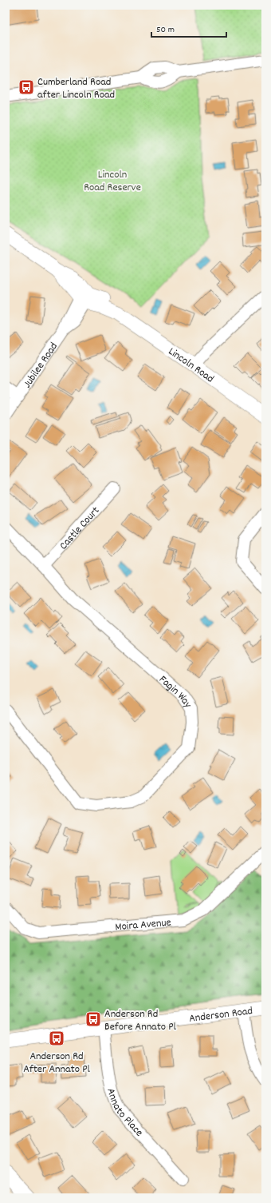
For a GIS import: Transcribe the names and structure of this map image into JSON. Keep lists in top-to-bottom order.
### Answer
{
  "streets": {
    "street": [
      "Jubilee Road",
      "Lincoln Road",
      "Castle Court",
      "Fagin Way",
      "Moira Avenue",
      "Anderson Road",
      "Annato Place"
    ]
  },
  "crossings": [
    ["Jubilee Road", "Lincoln Road"],
    ["Castle Court", "Fagin Way"],
    ["Anderson Road", "Annato Place"]
  ],
  "parks": ["Lincoln Road Reserve"],
  "places": {
    "bus stop": ["Cumberland Road after Lincoln Road", "Anderson Rd Before Annato Pl", "Anderson Rd After Annato Pl"]
  },
  "scale_bar": "50 m"
}
